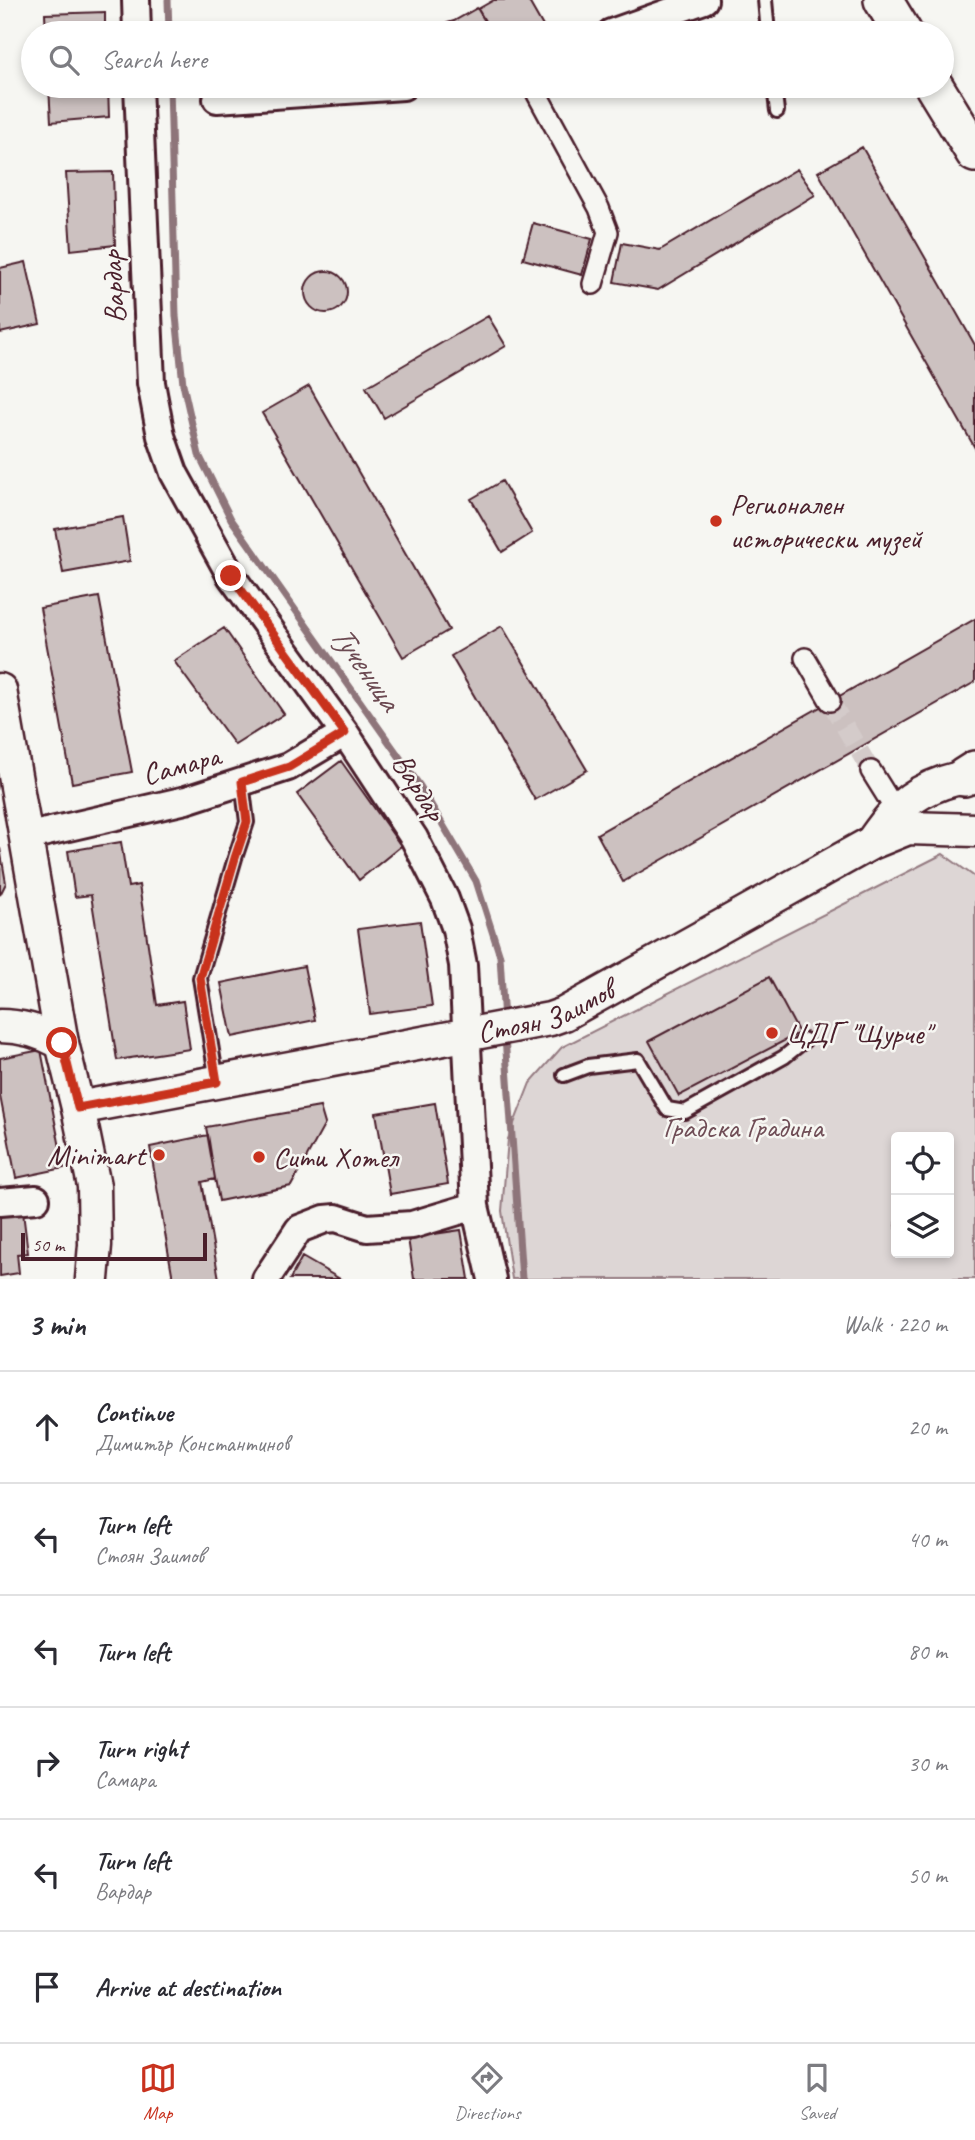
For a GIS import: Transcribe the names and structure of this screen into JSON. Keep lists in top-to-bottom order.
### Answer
{
  "streets": {
    "street": ["Вардар", "Самара", "Стоян Заимов"]
  },
  "crossings": [
    ["Вардар", "Самара"],
    ["Вардар", "Стоян Заимов"]
  ],
  "water": ["Тученица"],
  "parks": ["Градска Градина"],
  "places": [
    "Регионален исторически музей",
    "ЦДГ \"Щурче\"",
    "Minimart",
    "Сити Хотел"
  ],
  "scale_bar": "50 m",
  "page": {
    "search": "Search here",
    "scale": "50 m",
    "heading": ["3 min", "Walk · 220 m"],
    "list": [
      ["Continue", "Димитър Константинов", "20 m"],
      ["Turn left", "Стоян Заимов", "40 m"],
      ["Turn left", "80 m"],
      ["Turn right", "Самара", "30 m"],
      ["Turn left", "Вардар", "50 m"],
      "Arrive at destination"
    ],
    "nav": ["Map", "Directions", "Saved"]
  }
}
